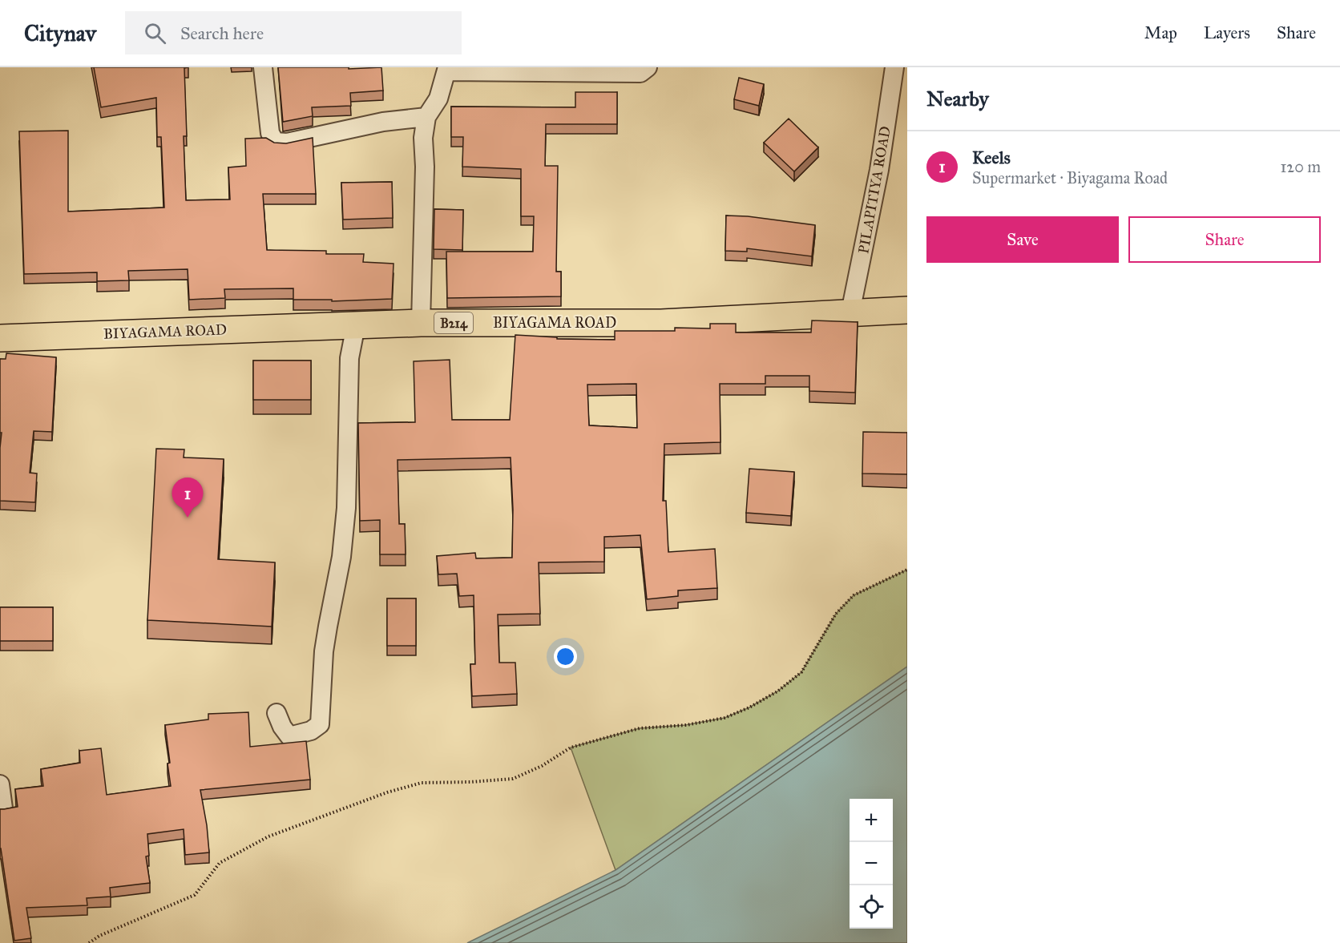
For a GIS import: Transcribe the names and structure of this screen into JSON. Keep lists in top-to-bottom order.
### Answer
{
  "streets": {
    "main road": ["B214", "BIYAGAMA ROAD"],
    "street": ["PILAPITIYA ROAD"]
  },
  "crossings": [
    ["PILAPITIYA ROAD", "BIYAGAMA ROAD"]
  ],
  "page": {
    "header": "Citynav",
    "search": "Search here",
    "nav": ["Map", "Layers", "Share"],
    "heading": "Nearby",
    "list": [
      {
        "mark": "1",
        "name": "Keels",
        "note": "Supermarket · Biyagama Road",
        "value": "120 m"
      }
    ],
    "buttons": ["Save", "Share"],
    "pins": "1",
    "map_buttons": ["+", "−"]
  }
}
